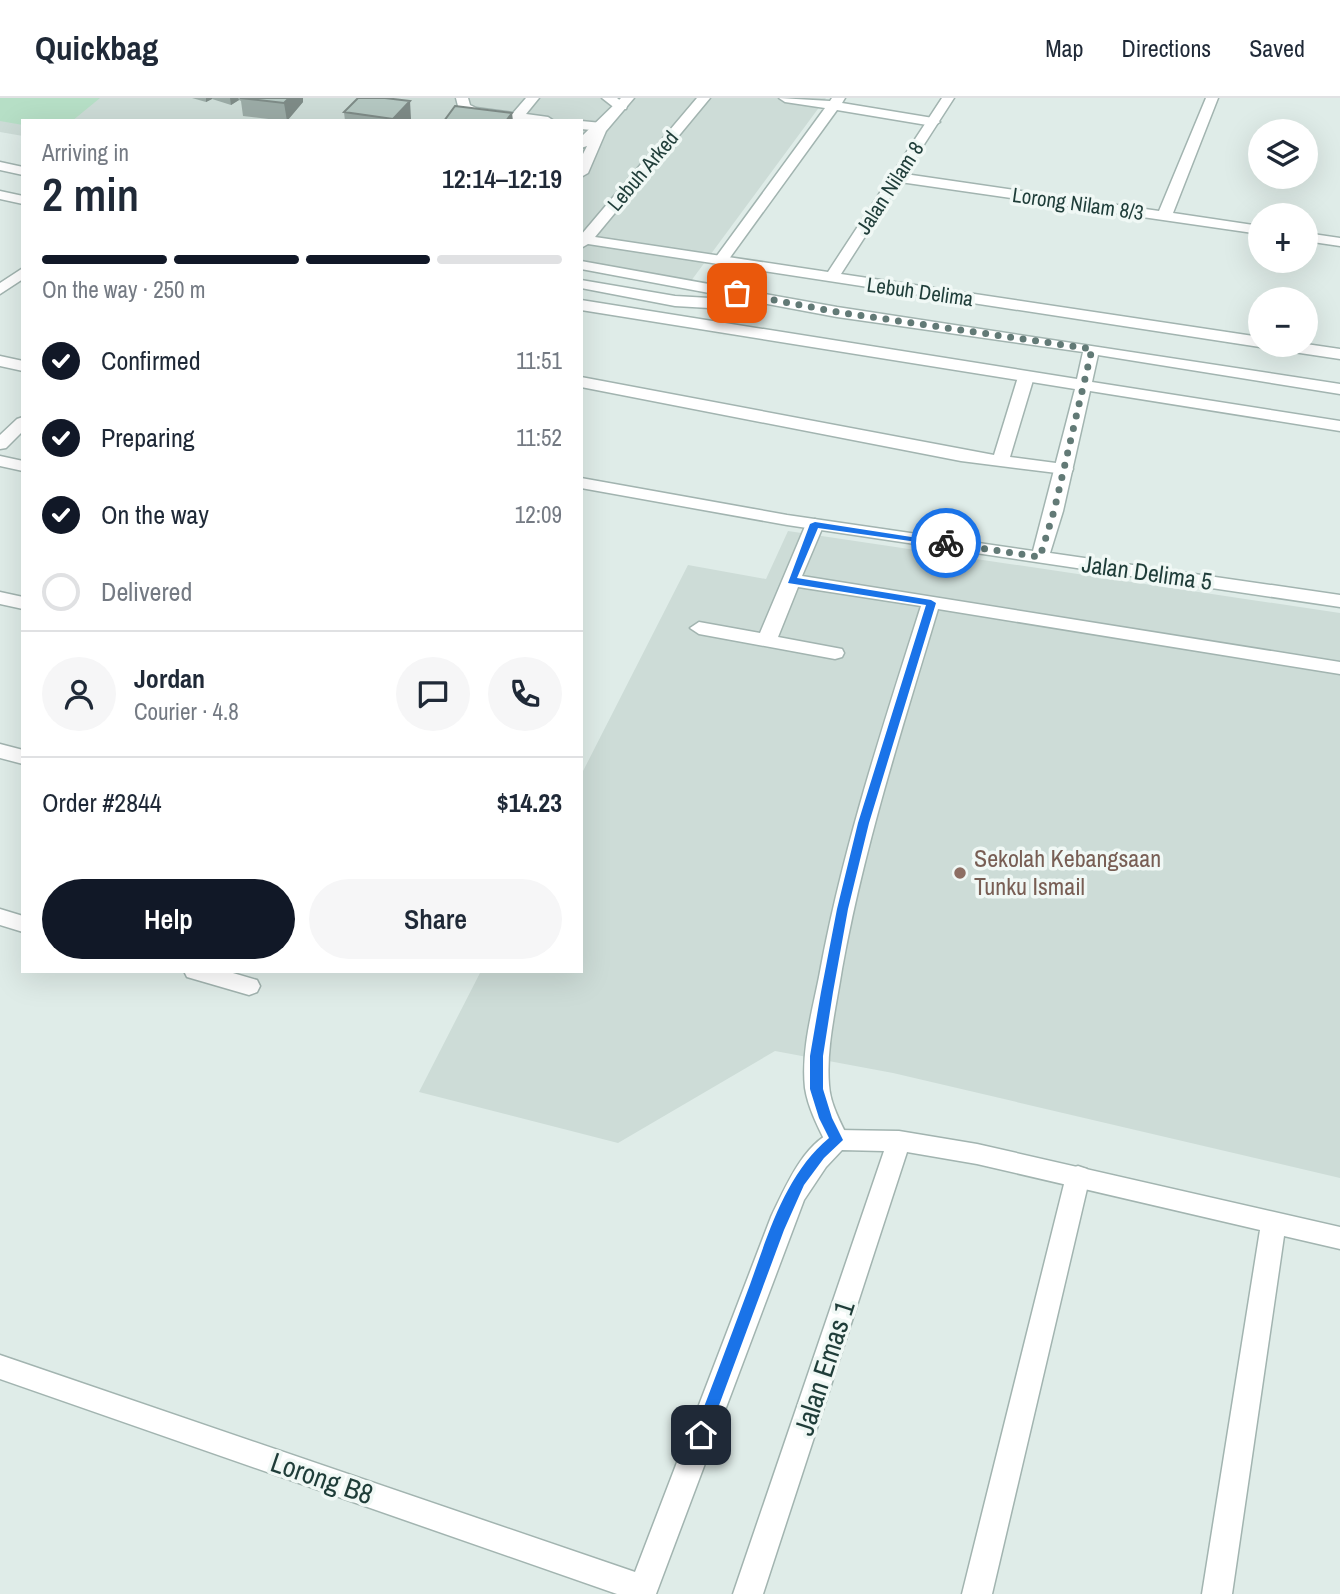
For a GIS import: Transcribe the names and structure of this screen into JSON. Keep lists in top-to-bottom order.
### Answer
{
  "streets": {
    "street": [
      "Lebuh Arked",
      "Jalan Nilam 8",
      "Lorong Nilam 8/3",
      "Lebuh Delima",
      "Jalan Delima 5",
      "Jalan Emas 1",
      "Lorong B8"
    ]
  },
  "crossings": [
    ["Jalan Nilam 8", "Lorong Nilam 8/3"],
    ["Jalan Nilam 8", "Lebuh Delima"]
  ],
  "places": ["Sekolah Kebangsaan Tunku Ismail"],
  "page": {
    "header": "Quickbag",
    "nav": ["Map", "Directions", "Saved"],
    "map_buttons": ["+", "−"],
    "heading": ["2 min", "Arriving in", "12:14–12:19"],
    "panel": [
      "Jordan",
      "Courier · 4.8",
      "Order #2844",
      "$14.23"
    ],
    "bar": "On the way · 250 m",
    "list": [
      ["Confirmed", "11:51"],
      ["Preparing", "11:52"],
      ["On the way", "12:09"],
      "Delivered"
    ],
    "buttons": ["Help", "Share"]
  }
}
